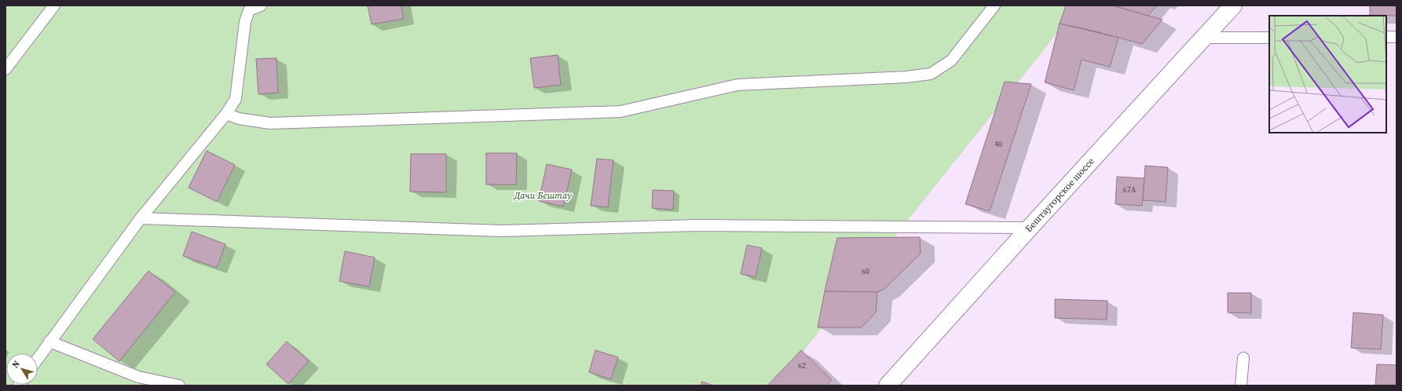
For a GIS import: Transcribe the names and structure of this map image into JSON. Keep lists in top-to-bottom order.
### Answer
{
  "streets": {
    "main road": ["Бештаугорское шоссе"]
  },
  "parks": ["Дачи Бештау"],
  "house_numbers": [
    "40",
    "67А",
    "60",
    "62"
  ],
  "north": "top left"
}
